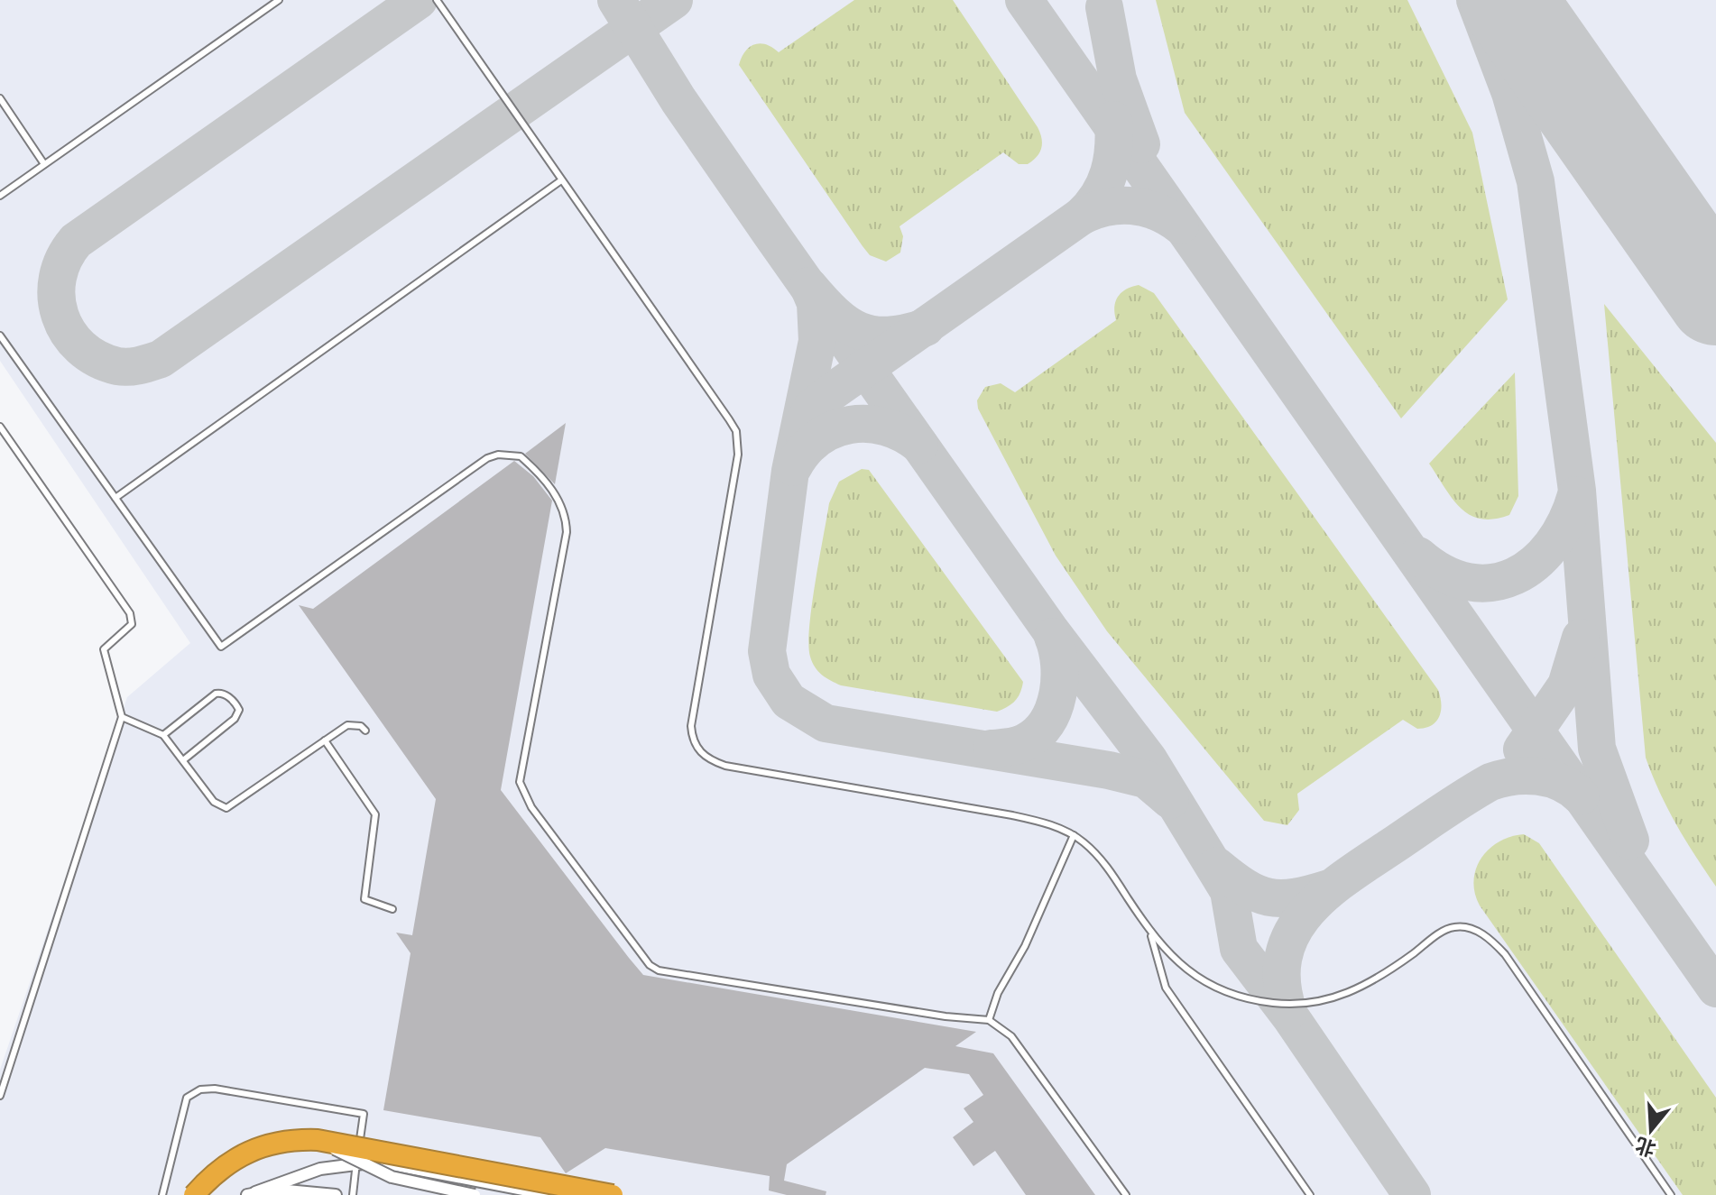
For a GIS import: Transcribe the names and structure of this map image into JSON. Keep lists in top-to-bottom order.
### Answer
{
  "north": "bottom"
}
